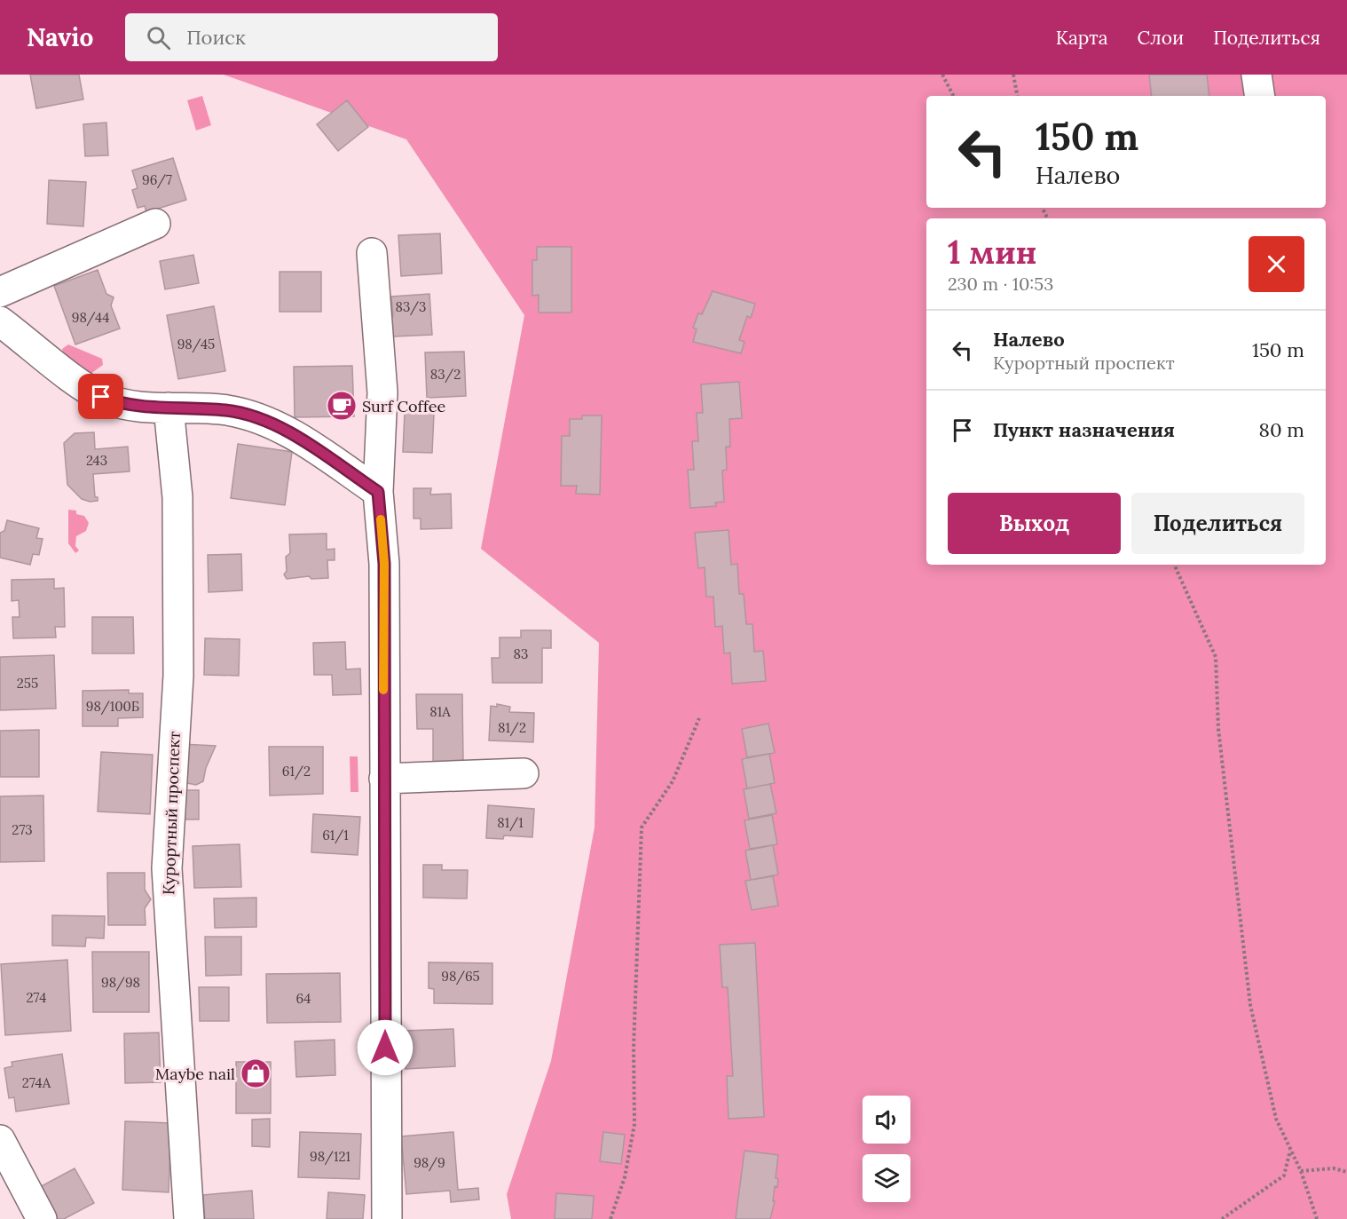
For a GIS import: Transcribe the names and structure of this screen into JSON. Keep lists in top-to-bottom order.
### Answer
{
  "streets": {
    "street": ["Курортный проспект"]
  },
  "places": {
    "cafe": ["Surf Coffee"],
    "shop": ["Maybe nail"]
  },
  "house_numbers": [
    "96/7",
    "83/3",
    "98/44",
    "98/45",
    "83/2",
    "243",
    "83",
    "255",
    "98/100Б",
    "81А",
    "81/2",
    "61/2",
    "81/1",
    "273",
    "61/1",
    "98/65",
    "98/98",
    "274",
    "64",
    "274А",
    "98/121",
    "98/9"
  ],
  "page": {
    "header": "Navio",
    "search": "Поиск",
    "nav": ["Карта", "Слои", "Поделиться"],
    "turn": ["150 m", "Налево"],
    "heading": ["1 мин", "230 m · 10:53"],
    "list": [
      {
        "name": "Налево",
        "note": "Курортный проспект",
        "value": "150 m"
      },
      {
        "name": "Пункт назначения",
        "value": "80 m"
      }
    ],
    "buttons": ["Выход", "Поделиться"]
  }
}
